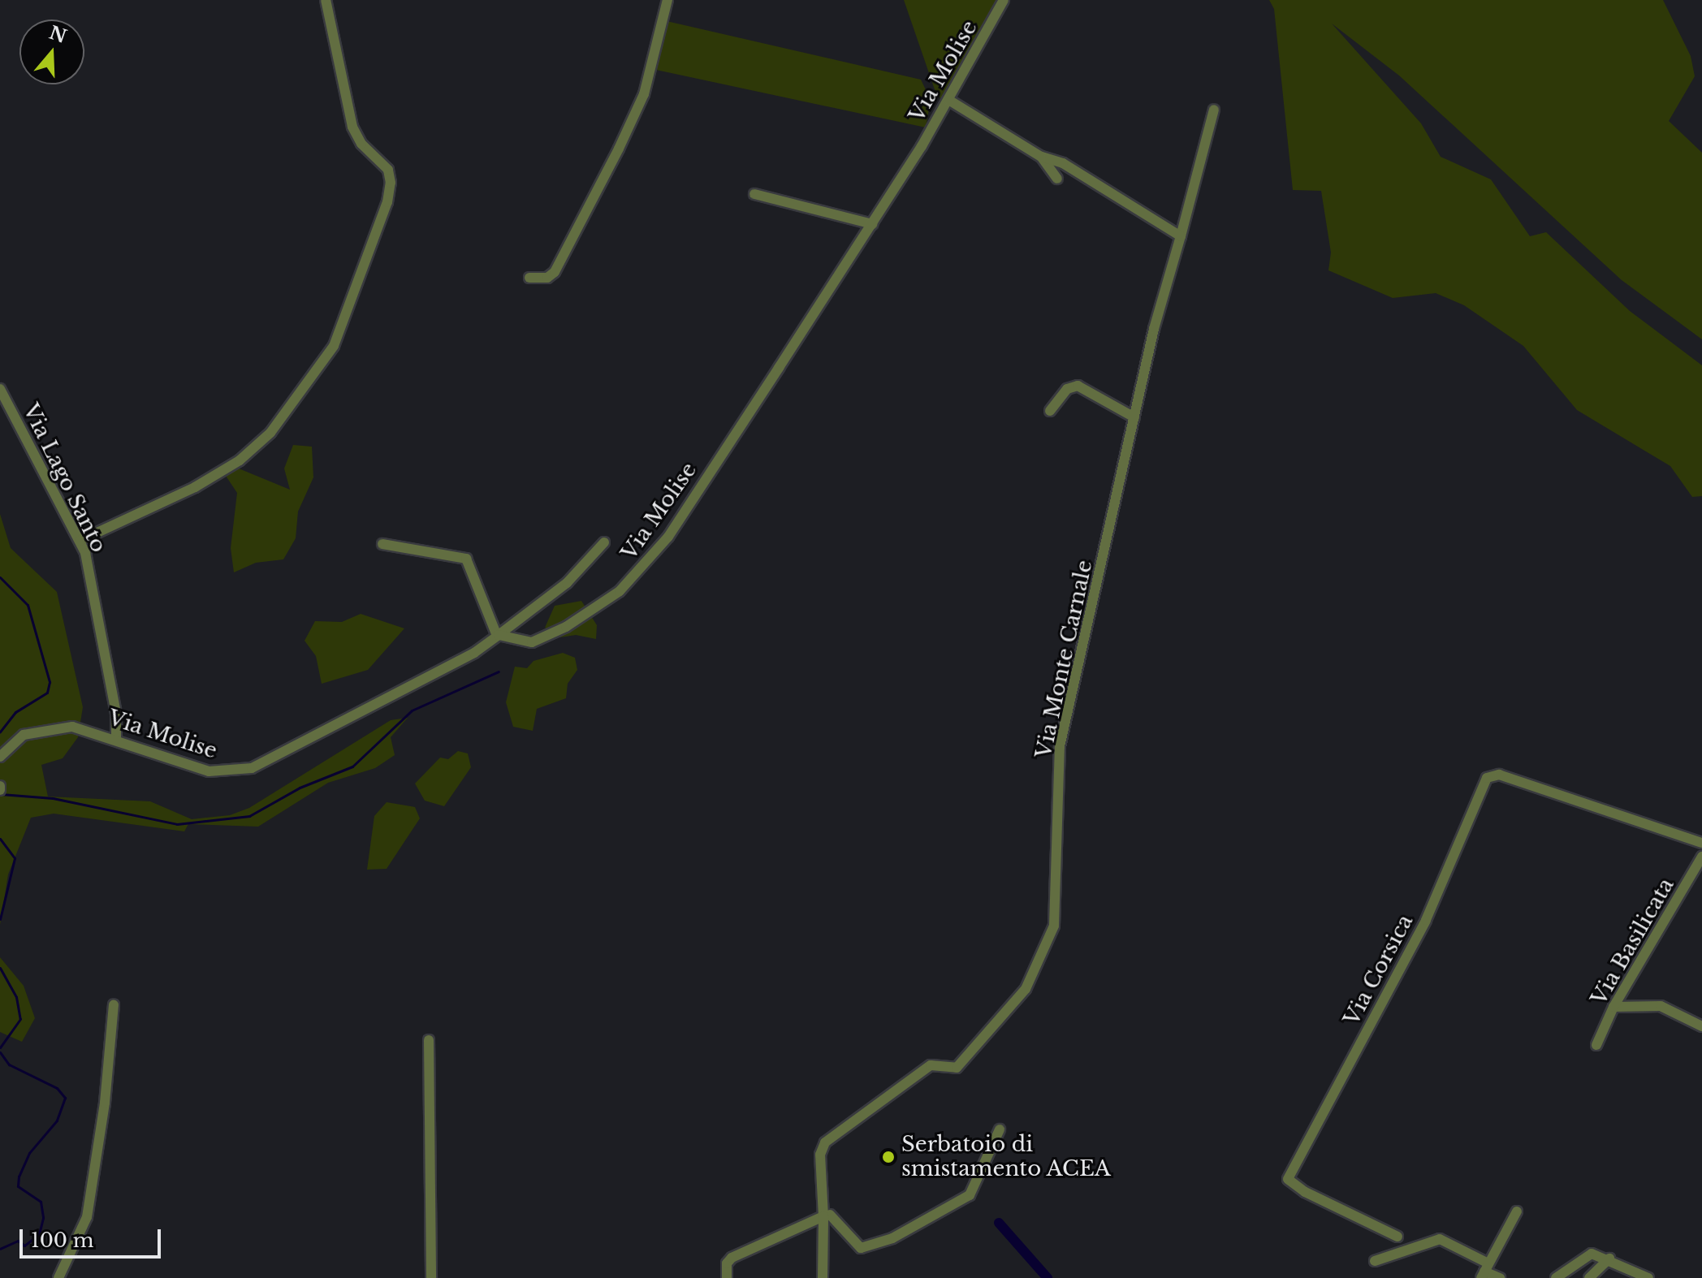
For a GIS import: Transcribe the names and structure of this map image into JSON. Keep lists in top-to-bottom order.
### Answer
{
  "streets": {
    "street": [
      "Via Molise",
      "Via Lago Santo",
      "Via Monte Carnale",
      "Via Basilicata",
      "Via Corsica"
    ]
  },
  "crossings": [
    ["Via Molise", "Via Lago Santo"]
  ],
  "places": ["Serbatoio di smistamento ACEA"],
  "scale_bar": "100 m",
  "north": "top"
}
